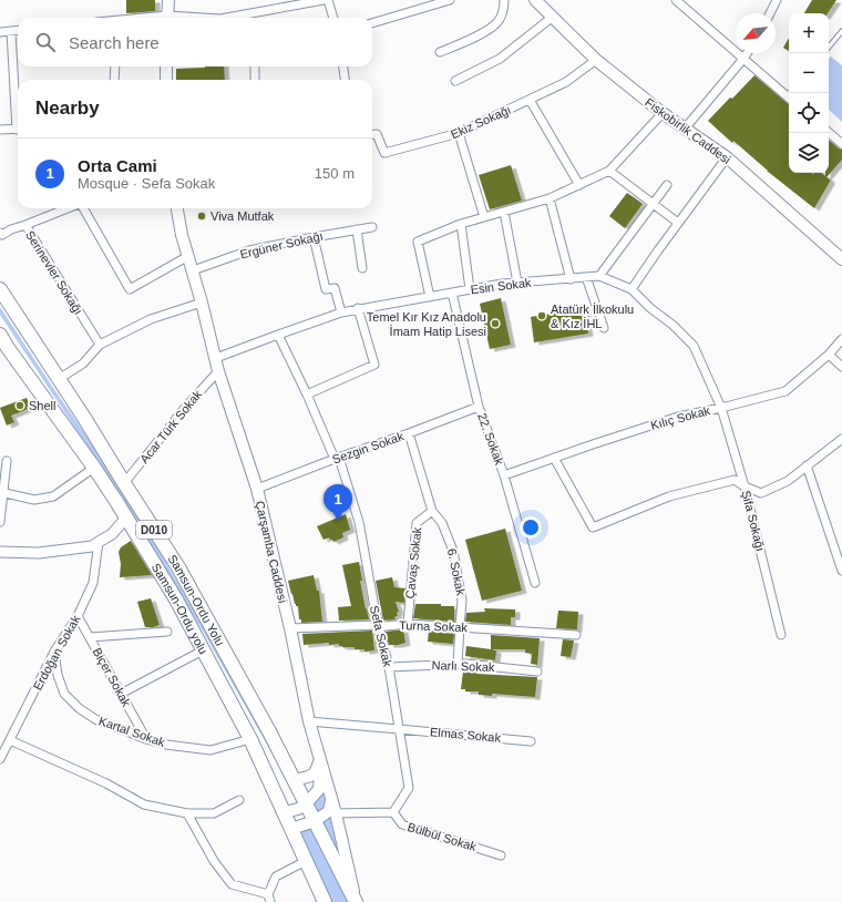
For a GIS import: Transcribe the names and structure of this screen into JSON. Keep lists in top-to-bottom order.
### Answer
{
  "streets": {
    "highway": ["D010", "Samsun-Ordu Yolu", "Samsun-Ordu yolu"],
    "main road": ["Fiskobirlik Caddesi", "Çarşamba Caddesi"],
    "street": [
      "Ekiz Sokağı",
      "Ergüner Sokağı",
      "Serinevler Sokağı",
      "Esin Sokak",
      "Kılıç Sokak",
      "Acar Türk Sokak",
      "22. Sokak",
      "Sezgin Sokak",
      "Şifa Sokağı",
      "Çavaş Sokak",
      "6. Sokak",
      "Turna Sokak",
      "Sefa Sokak",
      "Erdoğan Sokak",
      "Narlı Sokak",
      "Biçer Sokak",
      "Kartal Sokak",
      "Elmas Sokak",
      "Bülbül Sokak"
    ]
  },
  "crossings": [
    ["Ekiz Sokağı", "Fiskobirlik Caddesi"],
    ["Ergüner Sokağı", "Çarşamba Caddesi"],
    ["Esin Sokak", "22. Sokak"],
    ["Esin Sokak", "Şifa Sokağı"],
    ["Esin Sokak", "Çarşamba Caddesi"],
    ["Esin Sokak", "Sefa Sokak"],
    ["Kılıç Sokak", "22. Sokak"],
    ["Kılıç Sokak", "Şifa Sokağı"],
    ["Acar Türk Sokak", "Çarşamba Caddesi"],
    ["Acar Türk Sokak", "Samsun-Ordu Yolu"],
    ["22. Sokak", "Sezgin Sokak"],
    ["Sezgin Sokak", "Çarşamba Caddesi"],
    ["Sezgin Sokak", "Sefa Sokak"],
    ["Çarşamba Caddesi", "Samsun-Ordu Yolu"],
    ["Çarşamba Caddesi", "Turna Sokak"],
    ["Çarşamba Caddesi", "Elmas Sokak"],
    ["Çavaş Sokak", "6. Sokak"],
    ["Çavaş Sokak", "Turna Sokak"],
    ["6. Sokak", "Turna Sokak"],
    ["6. Sokak", "Narlı Sokak"],
    ["Samsun-Ordu yolu", "Kartal Sokak"],
    ["Turna Sokak", "Sefa Sokak"],
    ["Sefa Sokak", "Narlı Sokak"],
    ["Sefa Sokak", "Elmas Sokak"],
    ["Sefa Sokak", "Bülbül Sokak"],
    ["Erdoğan Sokak", "Biçer Sokak"],
    ["Erdoğan Sokak", "Kartal Sokak"],
    ["Biçer Sokak", "Kartal Sokak"]
  ],
  "places": [
    "Viva Mutfak",
    "Atatürk İlkokulu & Kız İHL",
    "Temel Kır Kız Anadolu İmam Hatip Lisesi",
    "Shell"
  ],
  "north": "bottom left",
  "page": {
    "map_buttons": ["+", "−"],
    "search": "Search here",
    "heading": "Nearby",
    "list": [
      {
        "mark": "1",
        "name": "Orta Cami",
        "note": "Mosque · Sefa Sokak",
        "value": "150 m"
      }
    ],
    "pins": "1"
  }
}
